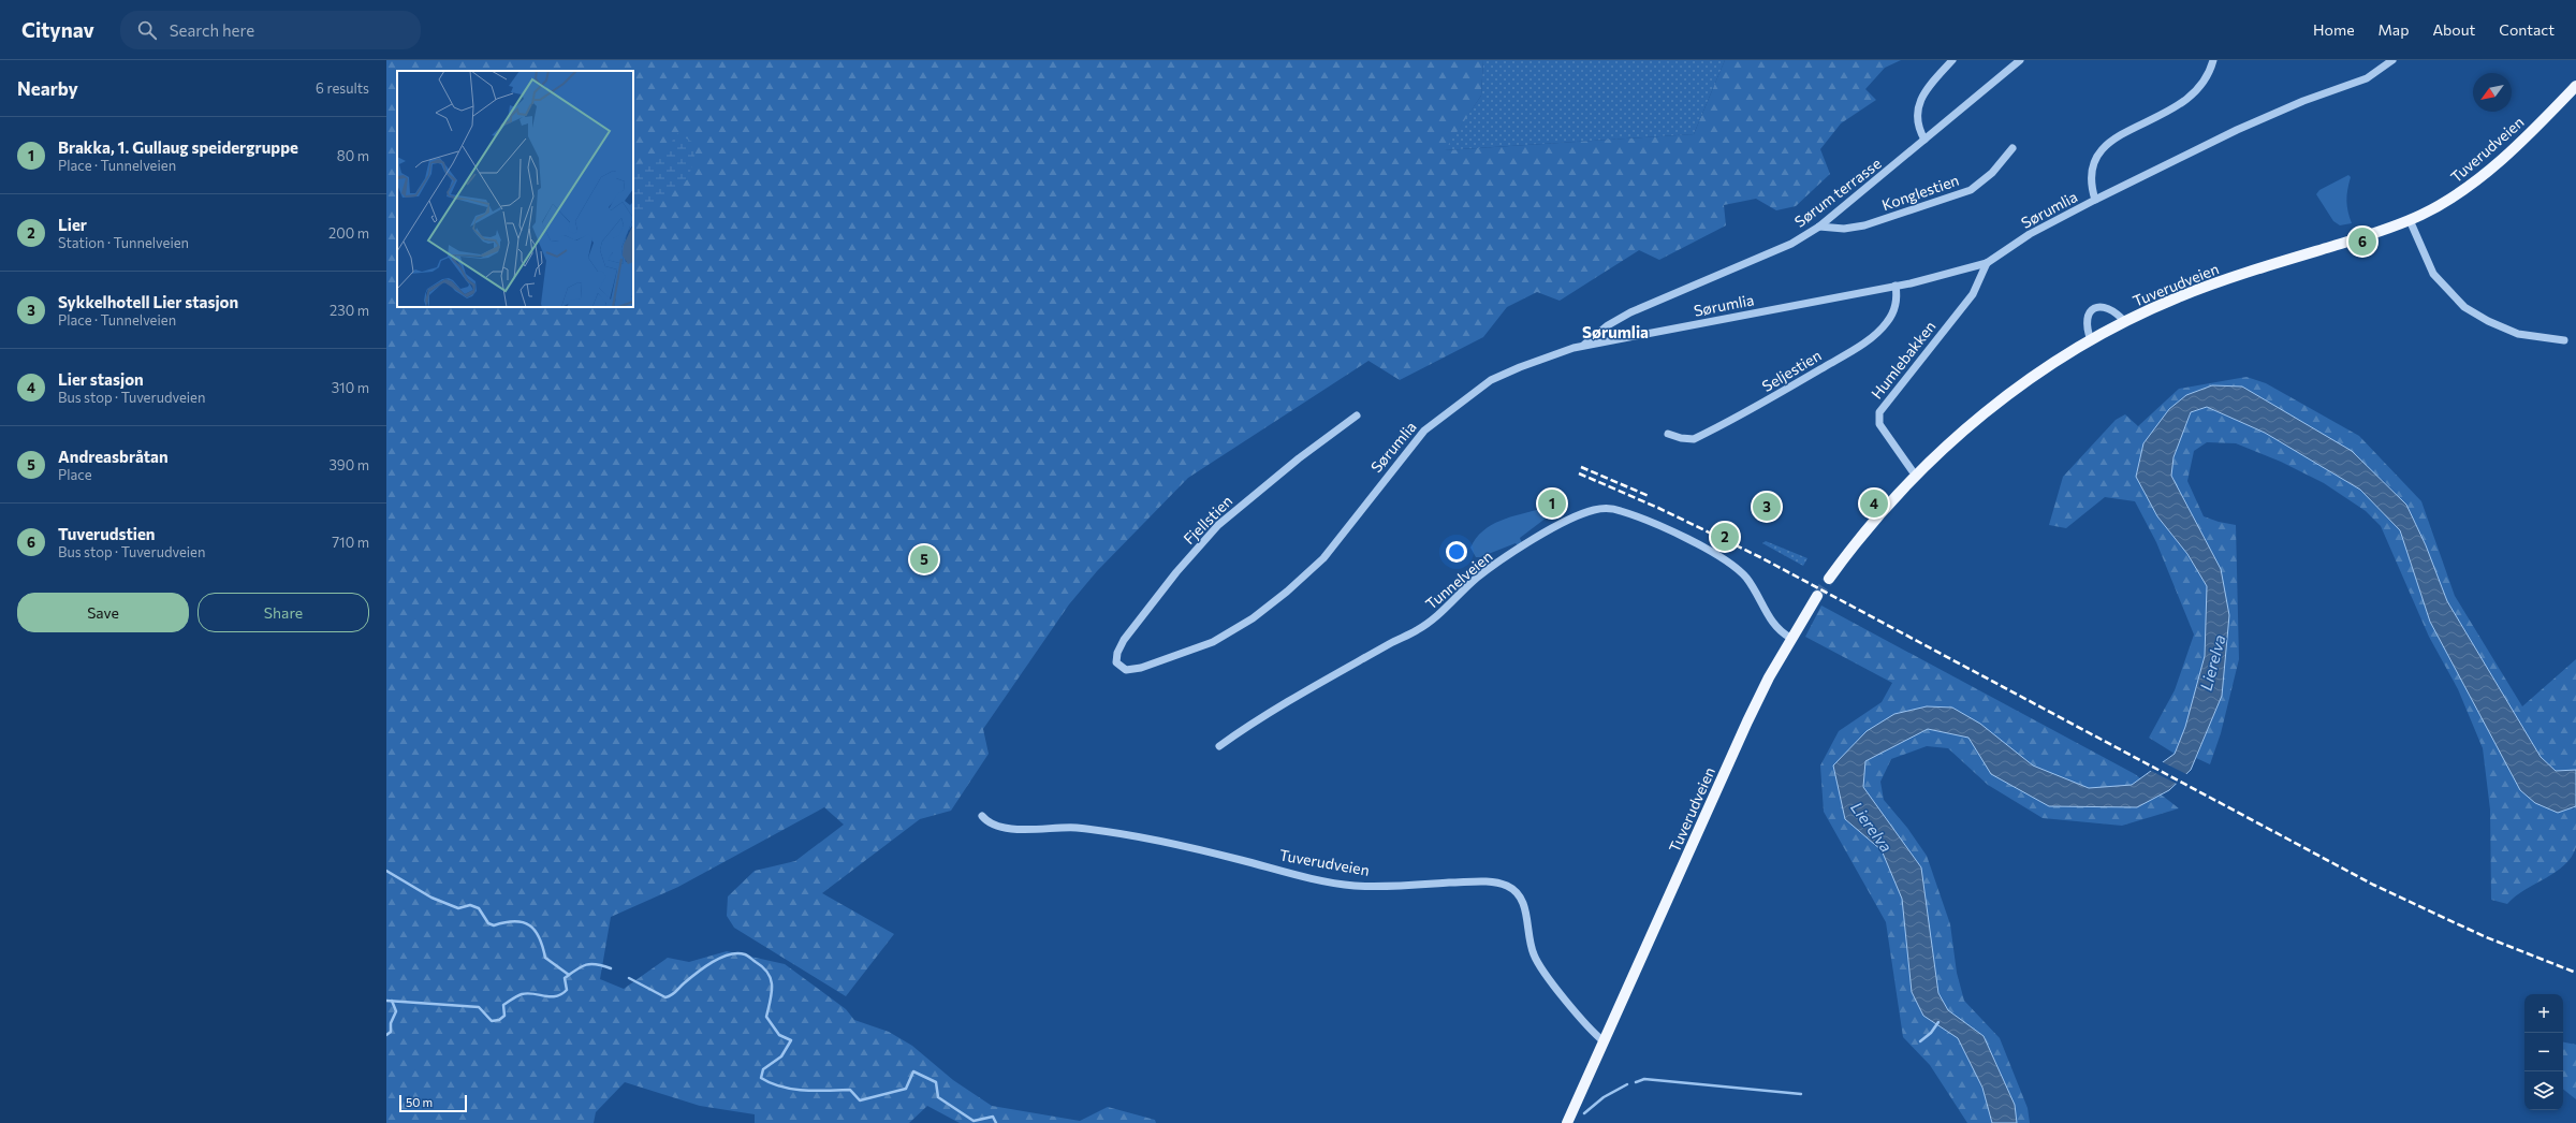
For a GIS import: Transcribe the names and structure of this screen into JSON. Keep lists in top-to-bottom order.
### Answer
{
  "streets": {
    "main road": ["Tuverudveien"],
    "street": [
      "Sørum terrasse",
      "Konglestien",
      "Sørumlia",
      "Humlebakken",
      "Seljestien",
      "Fjellstien",
      "Tunnelveien"
    ]
  },
  "crossings": [
    ["Tuverudveien", "Humlebakken"],
    ["Tuverudveien", "Tunnelveien"],
    ["Sørum terrasse", "Konglestien"],
    ["Sørum terrasse", "Sørumlia"],
    ["Sørumlia", "Humlebakken"],
    ["Sørumlia", "Seljestien"],
    ["Sørumlia", "Fjellstien"]
  ],
  "districts": ["Sørumlia"],
  "water": ["Lierelva"],
  "scale_bar": "50 m",
  "north": "bottom left",
  "page": {
    "header": "Citynav",
    "search": "Search here",
    "nav": [
      "Home",
      "Map",
      "About",
      "Contact"
    ],
    "heading": ["Nearby", "6 results"],
    "list": [
      {
        "mark": "1",
        "name": "Brakka, 1. Gullaug speidergruppe",
        "note": "Place · Tunnelveien",
        "value": "80 m"
      },
      {
        "mark": "2",
        "name": "Lier",
        "note": "Station · Tunnelveien",
        "value": "200 m"
      },
      {
        "mark": "3",
        "name": "Sykkelhotell Lier stasjon",
        "note": "Place · Tunnelveien",
        "value": "230 m"
      },
      {
        "mark": "4",
        "name": "Lier stasjon",
        "note": "Bus stop · Tuverudveien",
        "value": "310 m"
      },
      {
        "mark": "5",
        "name": "Andreasbråtan",
        "note": "Place",
        "value": "390 m"
      },
      {
        "mark": "6",
        "name": "Tuverudstien",
        "note": "Bus stop · Tuverudveien",
        "value": "710 m"
      }
    ],
    "pins": [
      "6",
      "1",
      "4",
      "3",
      "2",
      "5"
    ],
    "buttons": ["Save", "Share"],
    "map_buttons": ["+", "−"],
    "scale": "50 m"
  }
}
